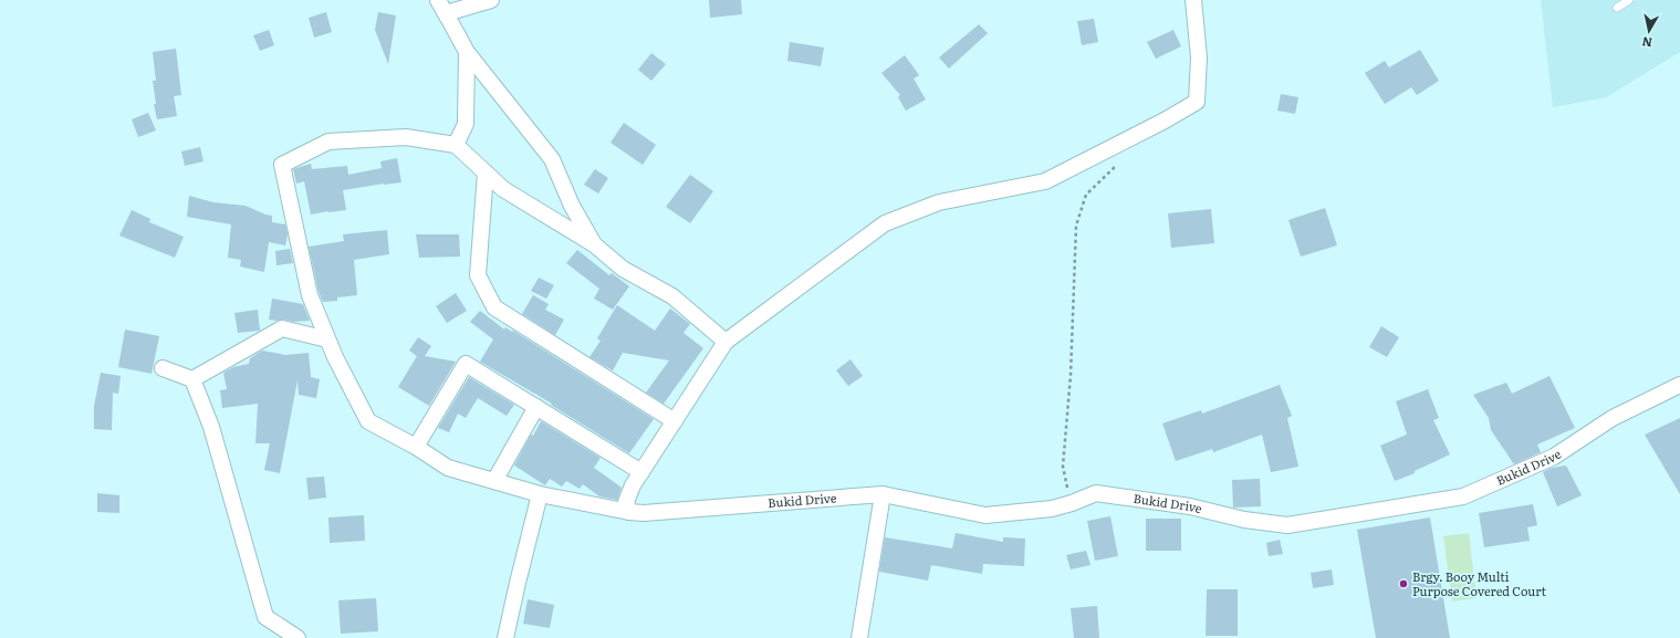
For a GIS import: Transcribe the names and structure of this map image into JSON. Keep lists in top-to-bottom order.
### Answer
{
  "streets": {
    "street": ["Bukid Drive"]
  },
  "places": ["Brgy. Booy Multi Purpose Covered Court"],
  "north": "bottom"
}
